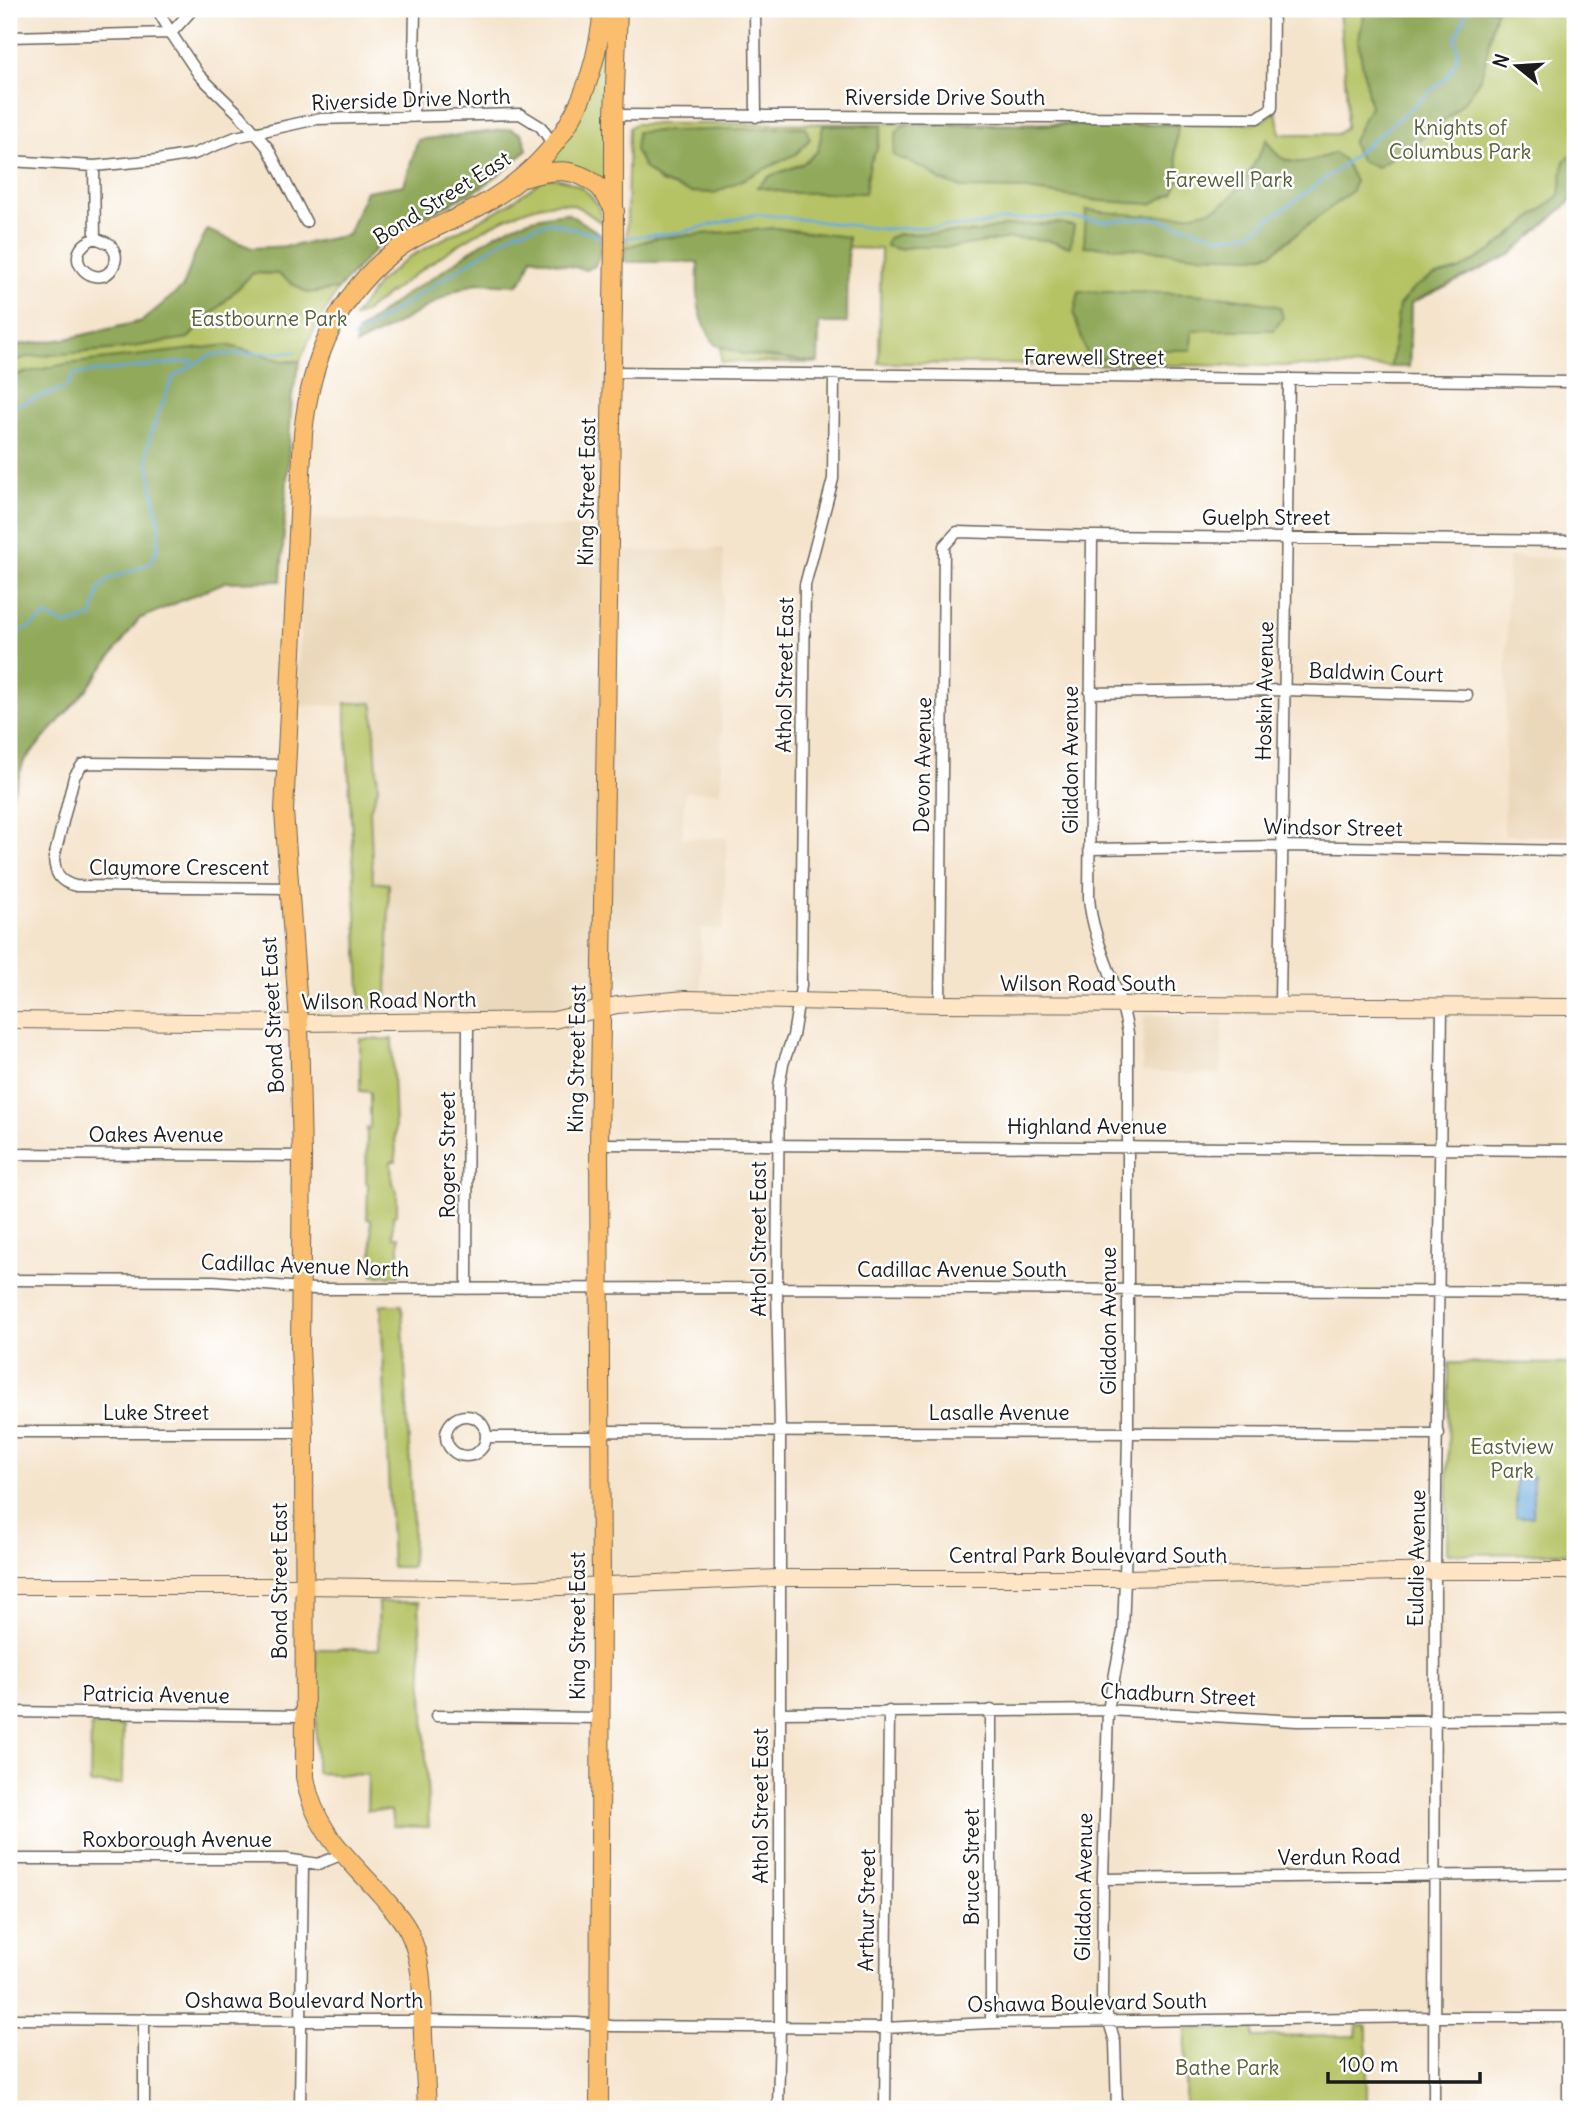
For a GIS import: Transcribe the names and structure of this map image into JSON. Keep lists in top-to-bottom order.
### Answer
{
  "streets": {
    "main road": [
      "Bond Street East",
      "King Street East",
      "Wilson Road South",
      "Wilson Road North",
      "Central Park Boulevard South"
    ],
    "street": [
      "Riverside Drive South",
      "Riverside Drive North",
      "Farewell Street",
      "Guelph Street",
      "Baldwin Court",
      "Athol Street East",
      "Hoskin Avenue",
      "Gliddon Avenue",
      "Devon Avenue",
      "Windsor Street",
      "Claymore Crescent",
      "Highland Avenue",
      "Oakes Avenue",
      "Rogers Street",
      "Cadillac Avenue North",
      "Cadillac Avenue South",
      "Luke Street",
      "Lasalle Avenue",
      "Eulalie Avenue",
      "Patricia Avenue",
      "Chadburn Street",
      "Roxborough Avenue",
      "Verdun Road",
      "Bruce Street",
      "Arthur Street",
      "Oshawa Boulevard North",
      "Oshawa Boulevard South"
    ]
  },
  "crossings": [
    ["Riverside Drive South", "King Street East"],
    ["Riverside Drive North", "Bond Street East"],
    ["Bond Street East", "Claymore Crescent"],
    ["Bond Street East", "Wilson Road North"],
    ["Bond Street East", "Oakes Avenue"],
    ["Bond Street East", "Cadillac Avenue North"],
    ["Bond Street East", "Luke Street"],
    ["Bond Street East", "Central Park Boulevard South"],
    ["Bond Street East", "Patricia Avenue"],
    ["Bond Street East", "Roxborough Avenue"],
    ["Bond Street East", "Oshawa Boulevard North"],
    ["Farewell Street", "King Street East"],
    ["Farewell Street", "Athol Street East"],
    ["Farewell Street", "Hoskin Avenue"],
    ["King Street East", "Wilson Road South"],
    ["King Street East", "Wilson Road North"],
    ["King Street East", "Highland Avenue"],
    ["King Street East", "Cadillac Avenue North"],
    ["King Street East", "Cadillac Avenue South"],
    ["King Street East", "Lasalle Avenue"],
    ["King Street East", "Central Park Boulevard South"],
    ["King Street East", "Oshawa Boulevard North"],
    ["King Street East", "Oshawa Boulevard South"],
    ["Guelph Street", "Hoskin Avenue"],
    ["Guelph Street", "Gliddon Avenue"],
    ["Guelph Street", "Devon Avenue"],
    ["Baldwin Court", "Hoskin Avenue"],
    ["Baldwin Court", "Gliddon Avenue"],
    ["Athol Street East", "Wilson Road South"],
    ["Athol Street East", "Highland Avenue"],
    ["Athol Street East", "Cadillac Avenue South"],
    ["Athol Street East", "Lasalle Avenue"],
    ["Athol Street East", "Central Park Boulevard South"],
    ["Athol Street East", "Chadburn Street"],
    ["Athol Street East", "Oshawa Boulevard South"],
    ["Hoskin Avenue", "Windsor Street"],
    ["Hoskin Avenue", "Wilson Road South"],
    ["Gliddon Avenue", "Windsor Street"],
    ["Gliddon Avenue", "Wilson Road South"],
    ["Gliddon Avenue", "Highland Avenue"],
    ["Gliddon Avenue", "Cadillac Avenue South"],
    ["Gliddon Avenue", "Lasalle Avenue"],
    ["Gliddon Avenue", "Central Park Boulevard South"],
    ["Gliddon Avenue", "Chadburn Street"],
    ["Gliddon Avenue", "Verdun Road"],
    ["Gliddon Avenue", "Oshawa Boulevard South"],
    ["Devon Avenue", "Wilson Road South"],
    ["Wilson Road South", "Wilson Road North"],
    ["Wilson Road South", "Eulalie Avenue"],
    ["Wilson Road North", "Rogers Street"],
    ["Highland Avenue", "Eulalie Avenue"],
    ["Rogers Street", "Cadillac Avenue North"],
    ["Cadillac Avenue North", "Cadillac Avenue South"],
    ["Cadillac Avenue South", "Eulalie Avenue"],
    ["Lasalle Avenue", "Eulalie Avenue"],
    ["Central Park Boulevard South", "Eulalie Avenue"],
    ["Eulalie Avenue", "Chadburn Street"],
    ["Eulalie Avenue", "Verdun Road"],
    ["Eulalie Avenue", "Oshawa Boulevard South"],
    ["Chadburn Street", "Bruce Street"],
    ["Chadburn Street", "Arthur Street"],
    ["Bruce Street", "Oshawa Boulevard South"],
    ["Arthur Street", "Oshawa Boulevard South"],
    ["Oshawa Boulevard North", "Oshawa Boulevard South"]
  ],
  "parks": [
    "Knights of Columbus Park",
    "Farewell Park",
    "Eastbourne Park",
    "Eastview Park",
    "Bathe Park"
  ],
  "scale_bar": "100 m",
  "north": "left"
}
